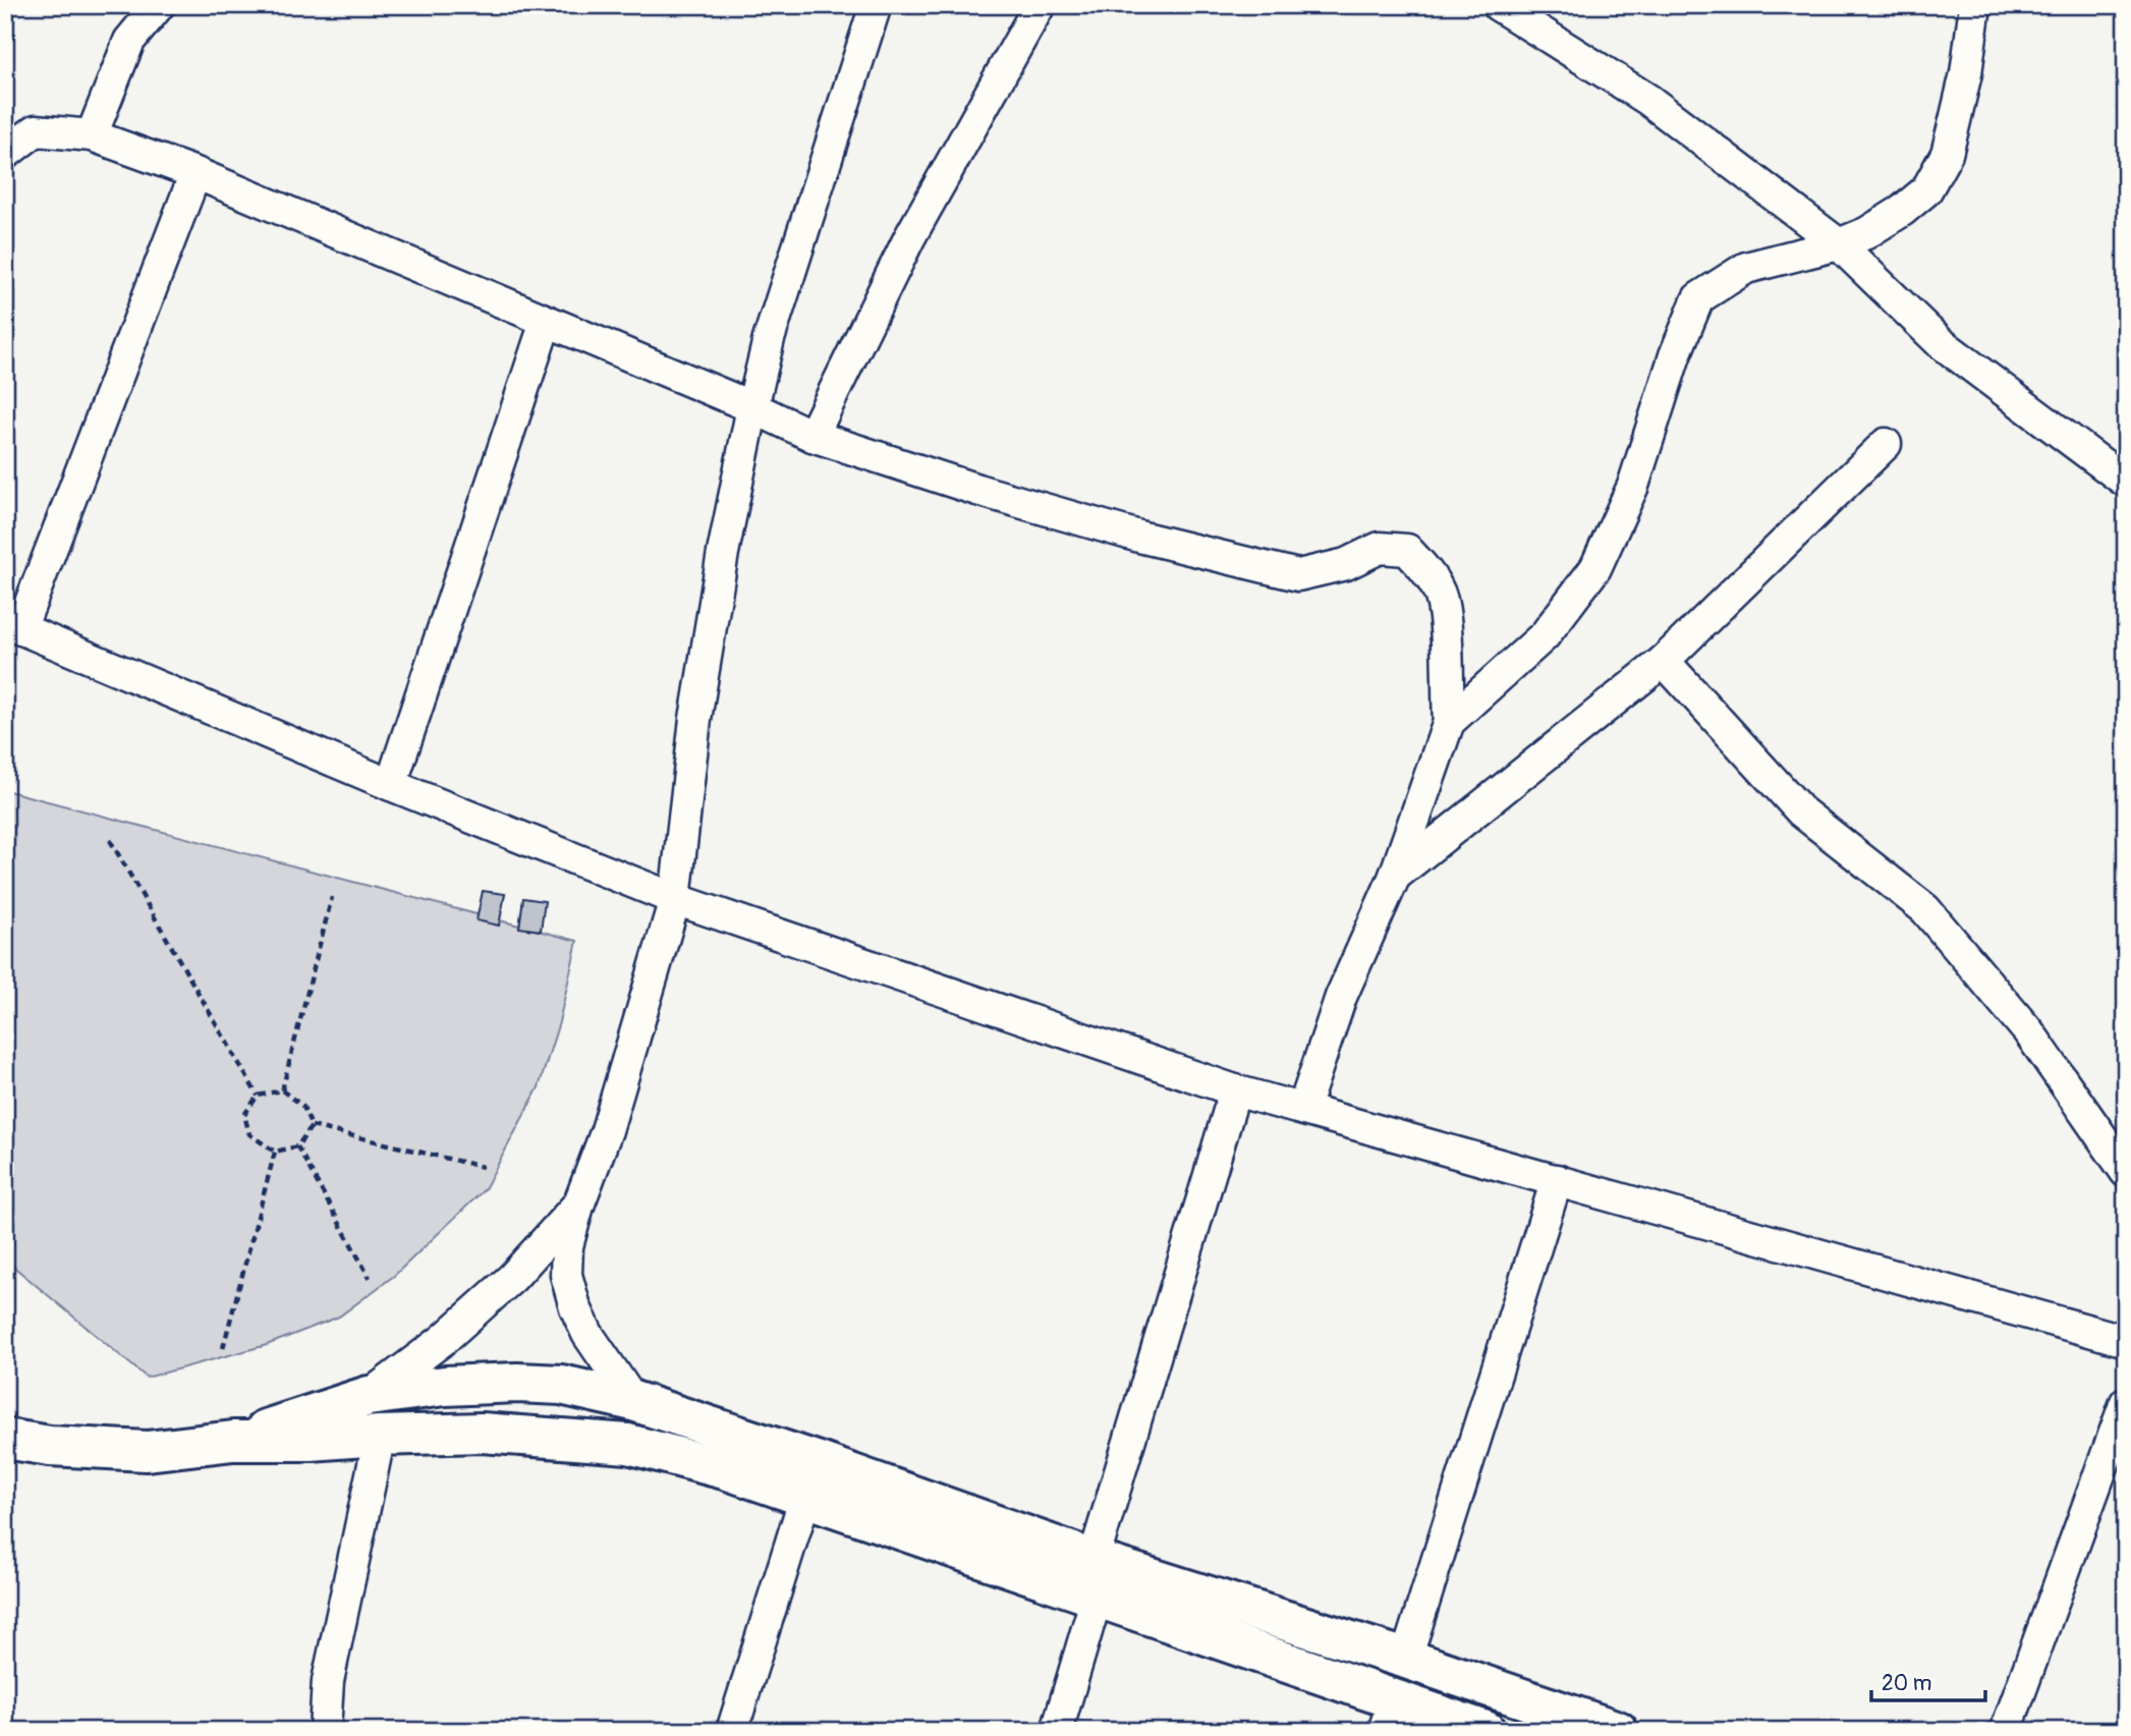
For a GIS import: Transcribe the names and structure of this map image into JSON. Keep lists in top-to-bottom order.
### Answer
{
  "scale_bar": "20 m"
}
